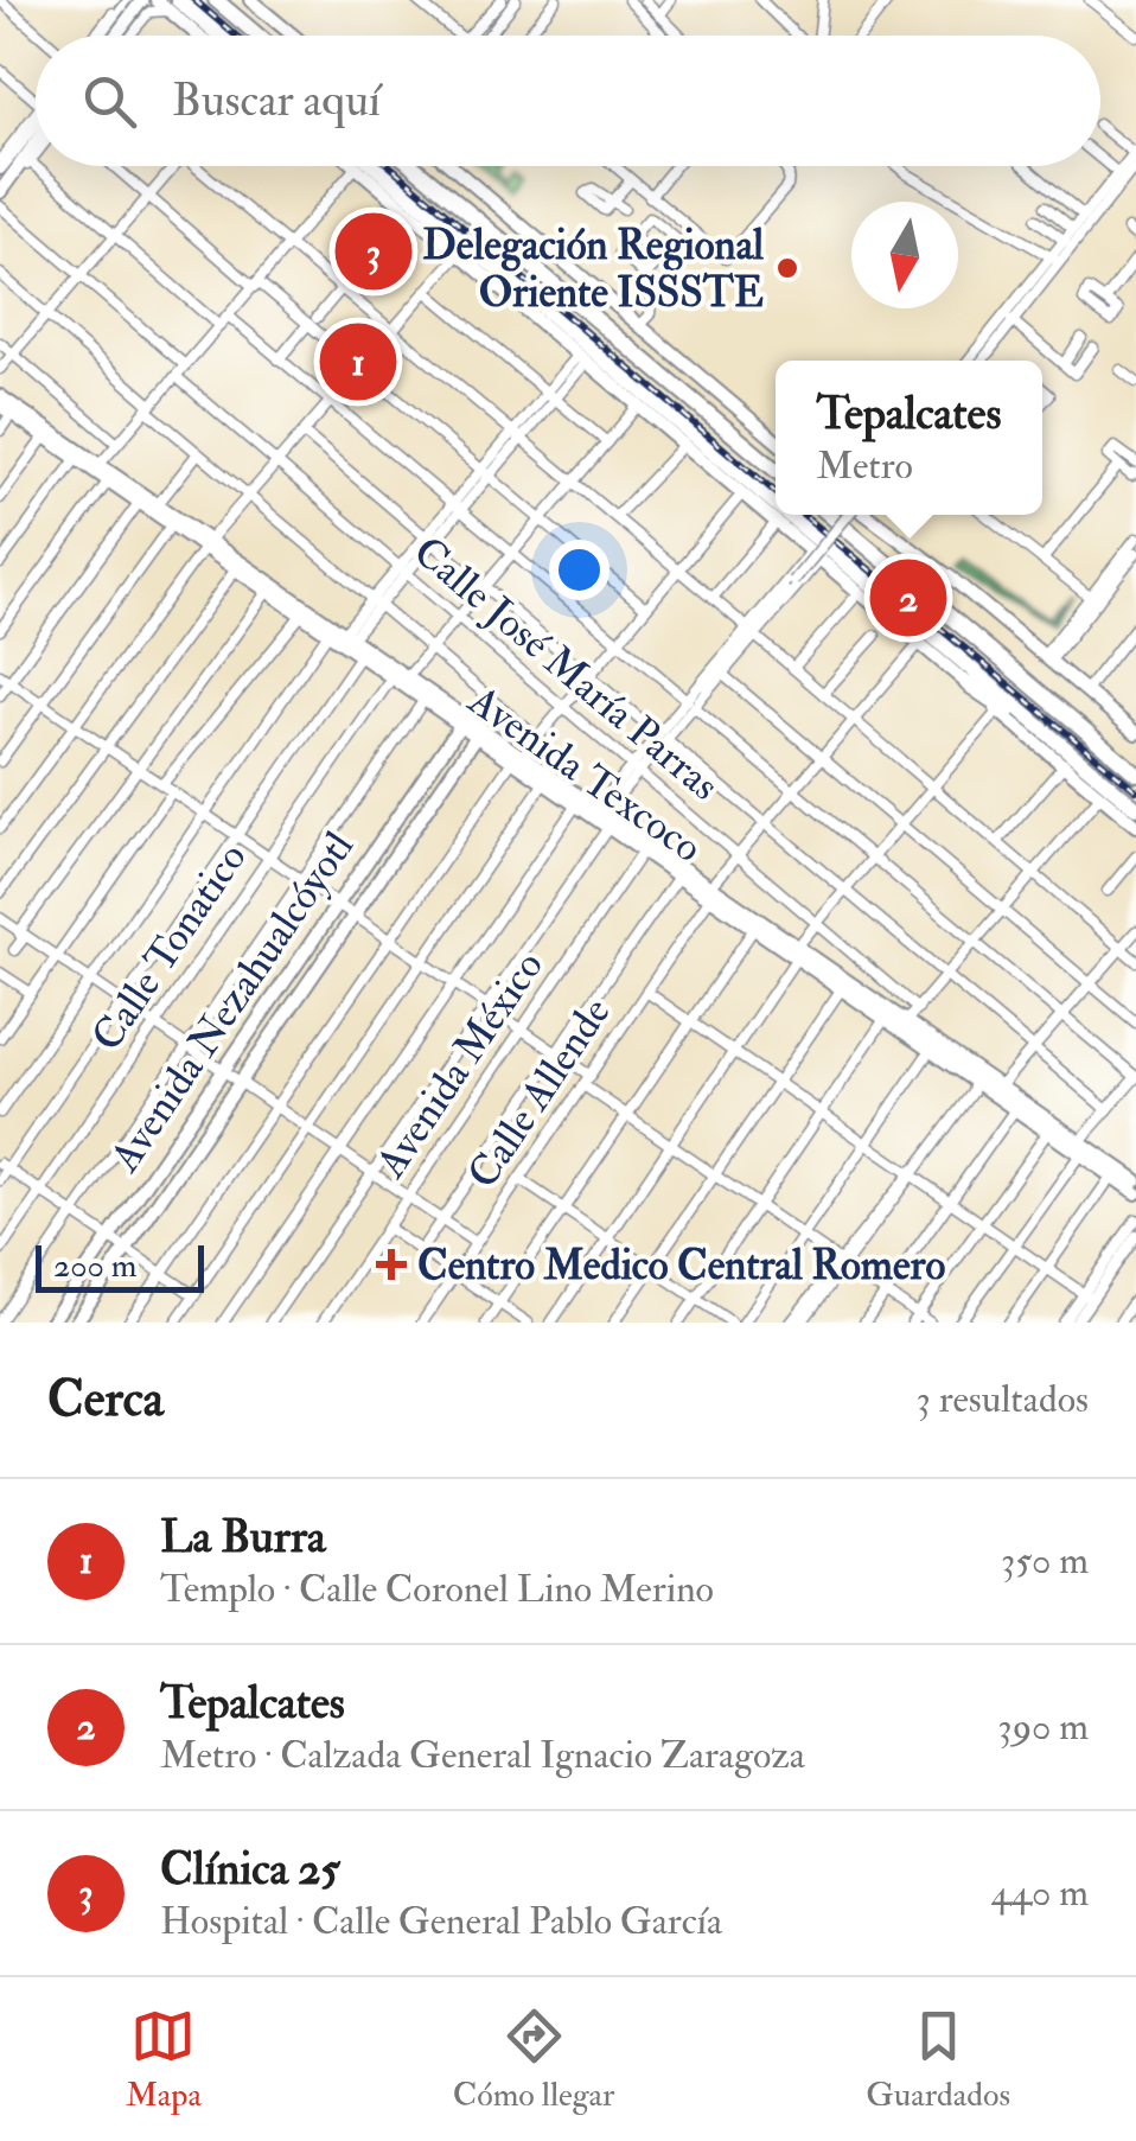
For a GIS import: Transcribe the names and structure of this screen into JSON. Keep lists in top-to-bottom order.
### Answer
{
  "streets": {
    "main road": ["Avenida Texcoco", "Avenida Nezahualcóyotl"],
    "street": [
      "Calle José María Parras",
      "Calle Tonatico",
      "Avenida México",
      "Calle Allende"
    ]
  },
  "crossings": [
    ["Calle José María Parras", "Calle Allende"],
    ["Avenida Texcoco", "Calle Tonatico"],
    ["Avenida Texcoco", "Avenida Nezahualcóyotl"],
    ["Avenida Texcoco", "Avenida México"],
    ["Avenida Texcoco", "Calle Allende"]
  ],
  "places": {
    "other": ["Delegación Regional Oriente ISSSTE"],
    "health": ["Centro Medico Central Romero"]
  },
  "scale_bar": "200 m",
  "north": "bottom",
  "page": {
    "search": "Buscar aquí",
    "pins": ["3", "1", "2"],
    "popup": ["Tepalcates", "Metro"],
    "scale": "200 m",
    "heading": ["Cerca", "3 resultados"],
    "list": [
      {
        "mark": "1",
        "name": "La Burra",
        "note": "Templo · Calle Coronel Lino Merino",
        "value": "350 m"
      },
      {
        "mark": "2",
        "name": "Tepalcates",
        "note": "Metro · Calzada General Ignacio Zaragoza",
        "value": "390 m"
      },
      {
        "mark": "3",
        "name": "Clínica 25",
        "note": "Hospital · Calle General Pablo García",
        "value": "440 m"
      }
    ],
    "nav": ["Mapa", "Cómo llegar", "Guardados"]
  }
}
